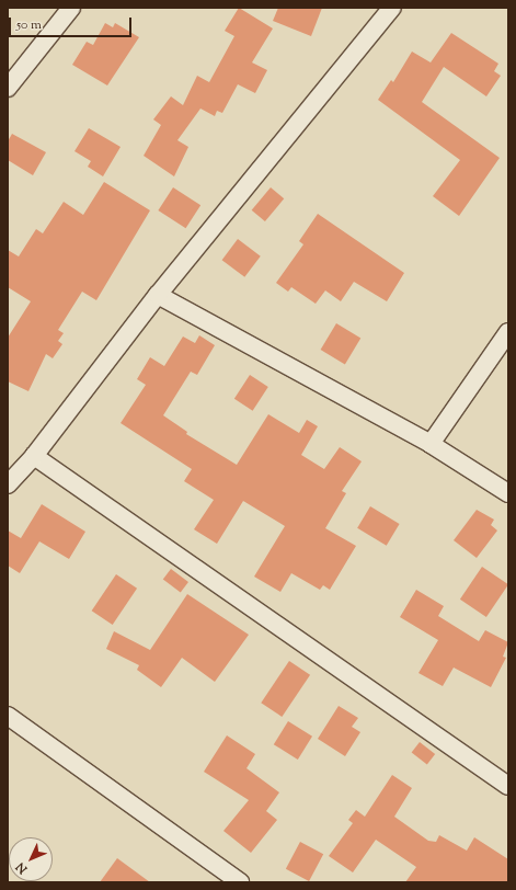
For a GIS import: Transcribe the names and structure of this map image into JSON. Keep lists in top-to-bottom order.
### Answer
{
  "scale_bar": "50 m",
  "north": "bottom left"
}
